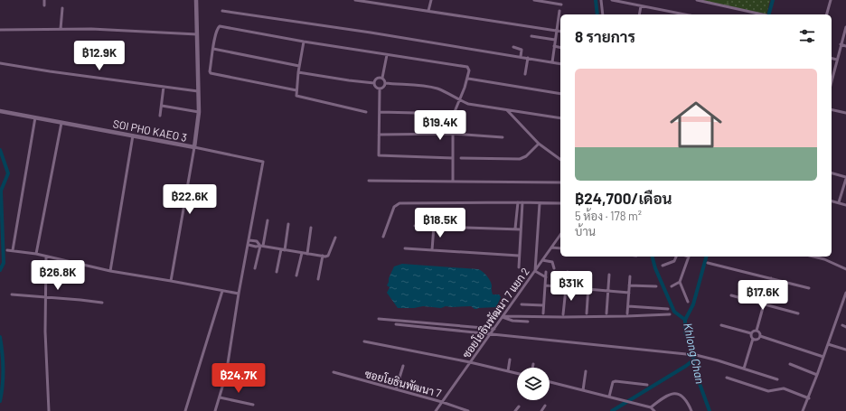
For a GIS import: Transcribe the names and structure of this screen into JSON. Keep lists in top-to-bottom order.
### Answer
{
  "streets": {
    "street": ["SOI PHO KAEO 3", "ซอยโยธินพัฒนา 7 แยก 2", "ซอยโยธินพัฒนา 7"]
  },
  "crossings": [
    ["ซอยโยธินพัฒนา 7 แยก 2", "ซอยโยธินพัฒนา 7"]
  ],
  "water": ["Khlong Chan"],
  "page": {
    "heading": "8 รายการ",
    "price": [
      "฿12.9K",
      "฿19.4K",
      "฿22.6K",
      "฿18.5K",
      "฿26.8K",
      "฿31K",
      "฿17.6K",
      "฿24.7K"
    ],
    "list": [
      {
        "name": "฿24,700/เดือน",
        "note": "5 ห้อง · 178 m² · บ้าน"
      }
    ]
  }
}
